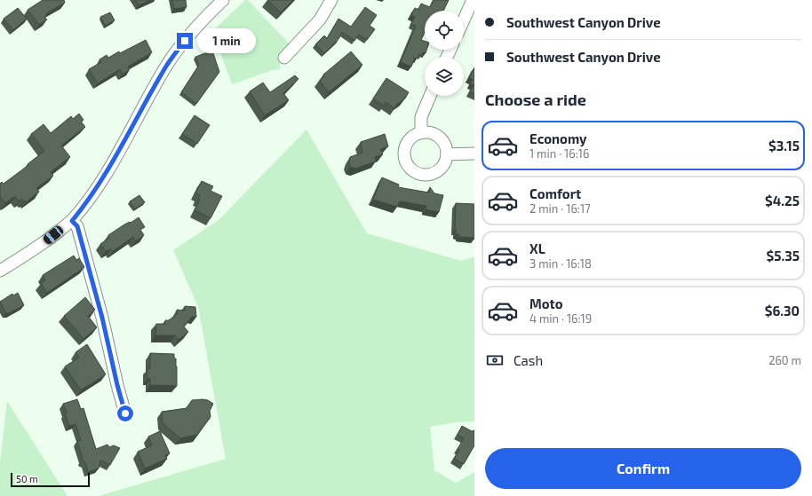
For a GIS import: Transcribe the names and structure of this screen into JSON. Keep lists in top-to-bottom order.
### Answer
{
  "scale_bar": "50 m",
  "page": {
    "banner": ["Southwest Canyon Drive", "Southwest Canyon Drive"],
    "bubble": "1 min",
    "heading": "Choose a ride",
    "list": [
      {
        "name": "Economy",
        "note": "1 min · 16:16",
        "value": "$3.15"
      },
      {
        "name": "Comfort",
        "note": "2 min · 16:17",
        "value": "$4.25"
      },
      {
        "name": "XL",
        "note": "3 min · 16:18",
        "value": "$5.35"
      },
      {
        "name": "Moto",
        "note": "4 min · 16:19",
        "value": "$6.30"
      }
    ],
    "pay": ["Cash", "260 m"],
    "buttons": "Confirm",
    "scale": "50 m"
  }
}
